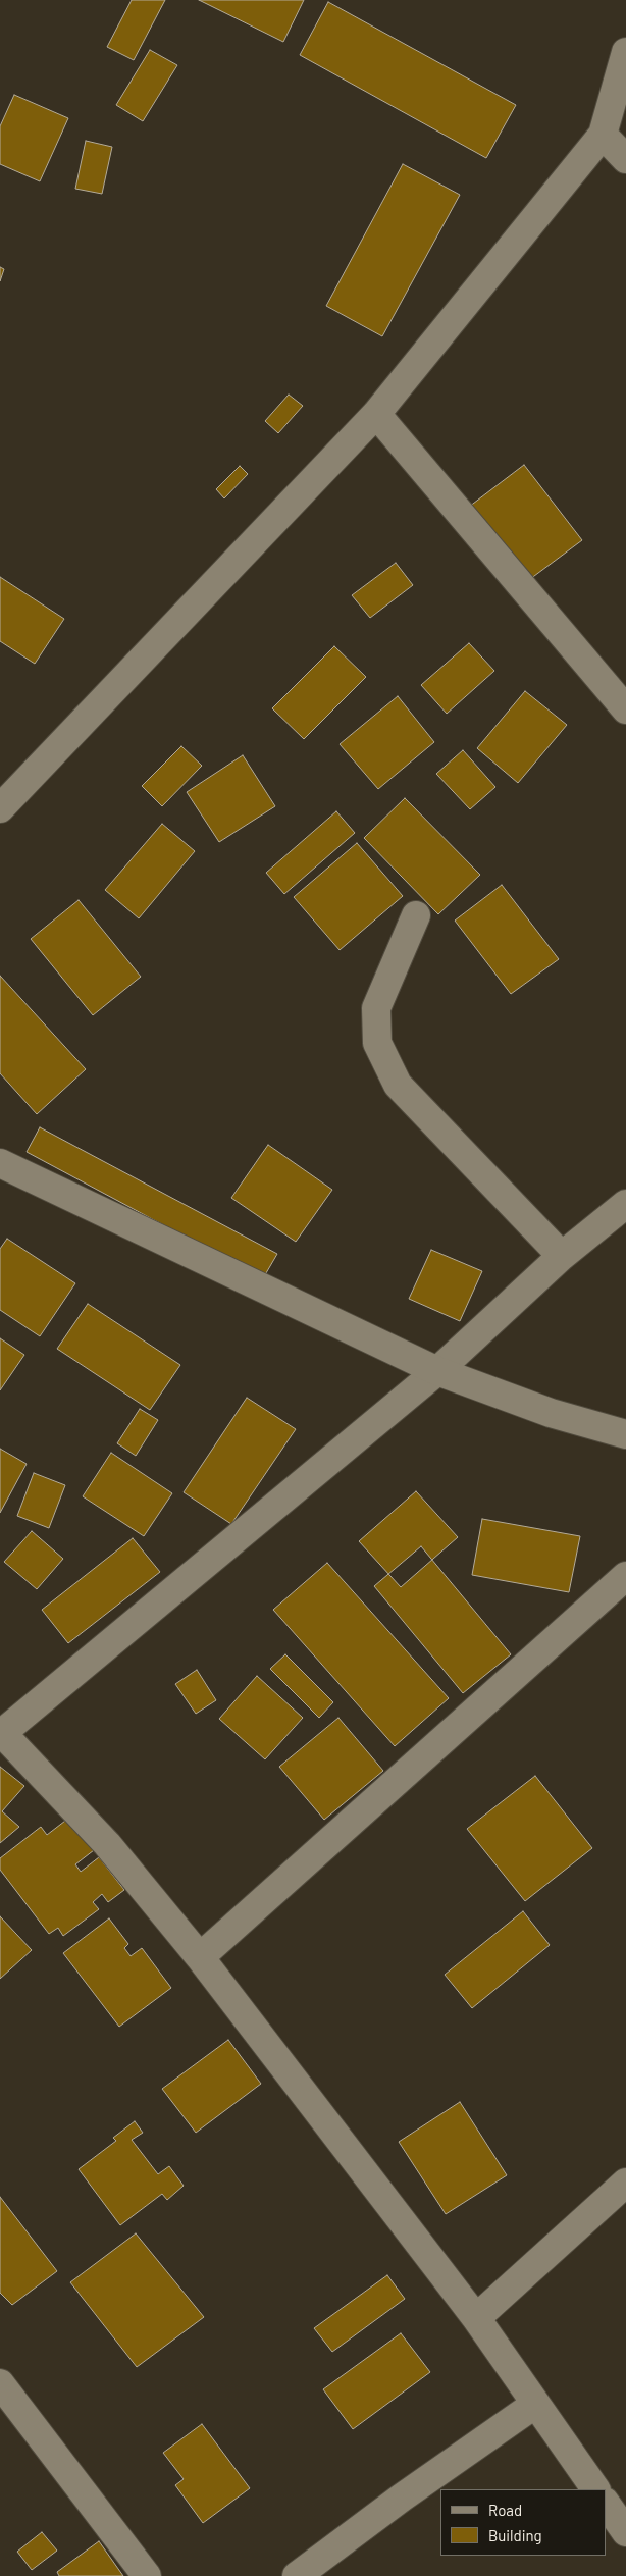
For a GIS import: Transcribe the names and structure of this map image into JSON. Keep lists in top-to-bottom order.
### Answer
{
  "legend": ["Road", "Building"]
}
